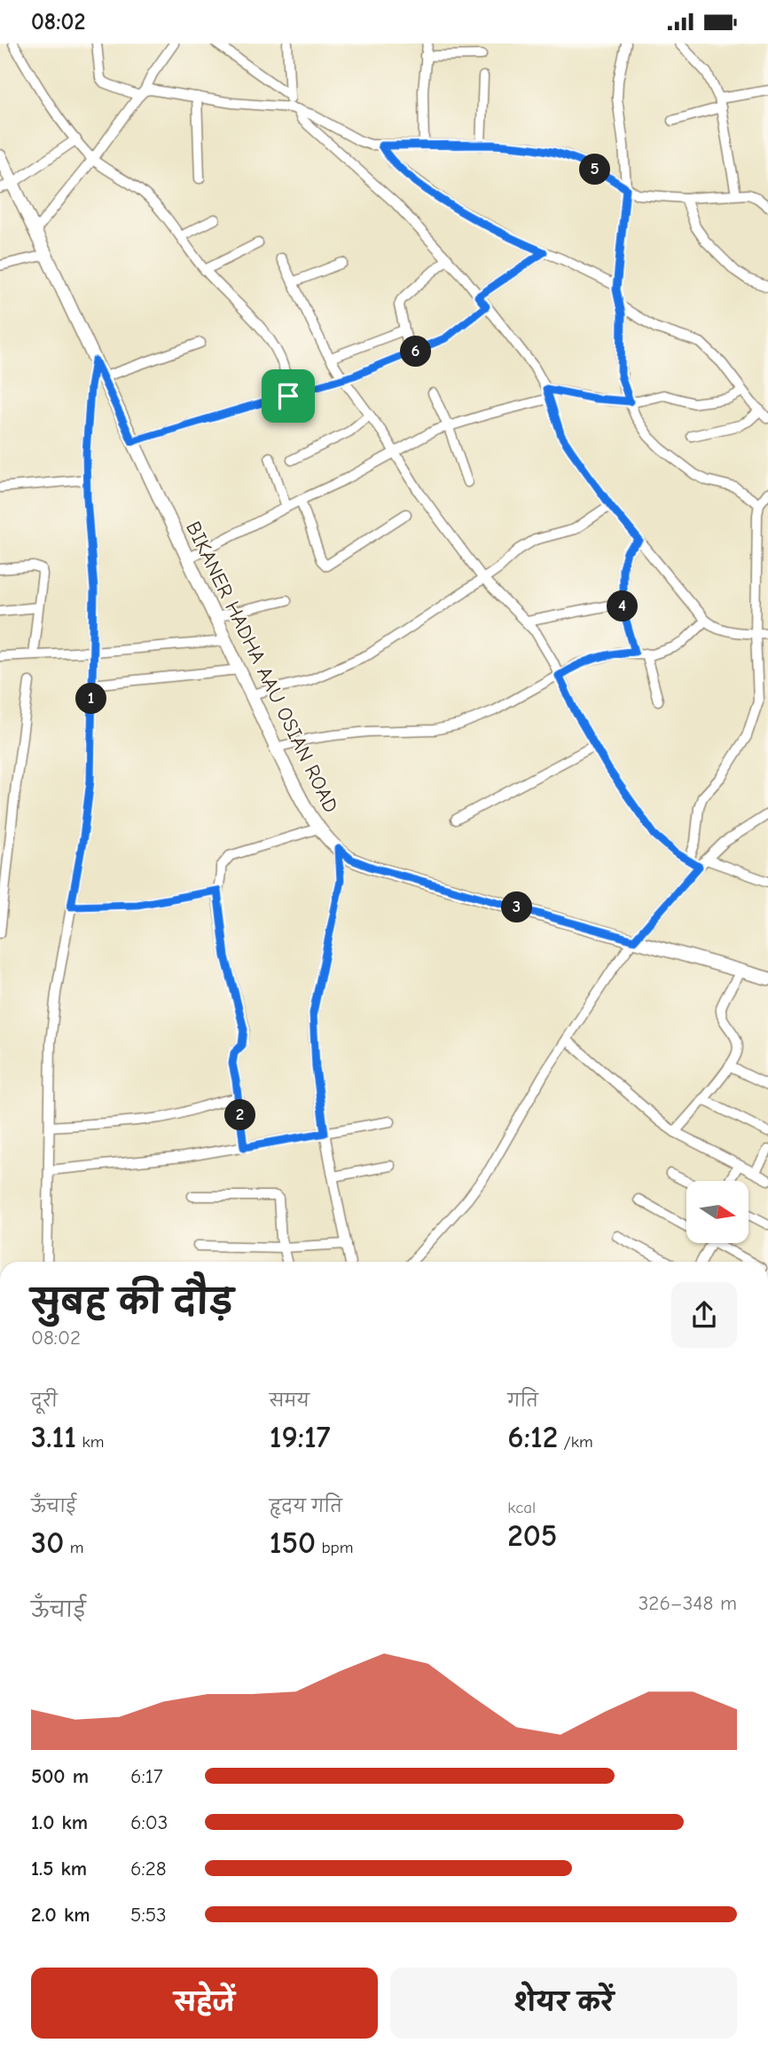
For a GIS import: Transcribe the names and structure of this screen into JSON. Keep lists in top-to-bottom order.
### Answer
{
  "streets": {
    "main road": ["BIKANER HADHA AAU OSIAN ROAD"]
  },
  "north": "right",
  "page": {
    "status": "08:02",
    "pins": [
      "5",
      "6",
      "4",
      "1",
      "3",
      "2"
    ],
    "heading": ["सुबह की दौड़", "08:02"],
    "stats": [
      ["दूरी", "3.11 km"],
      ["समय", "19:17"],
      ["गति", "6:12 /km"],
      ["ऊँचाई", "30 m"],
      ["हृदय गति", "150 bpm"],
      ["kcal", "205"]
    ],
    "chart": ["ऊँचाई", "326–348 m"],
    "list": [
      {
        "name": "500 m",
        "note": "6:17"
      },
      {
        "name": "1.0 km",
        "note": "6:03"
      },
      {
        "name": "1.5 km",
        "note": "6:28"
      },
      {
        "name": "2.0 km",
        "note": "5:53"
      }
    ],
    "buttons": ["सहेजें", "शेयर करें"]
  }
}
